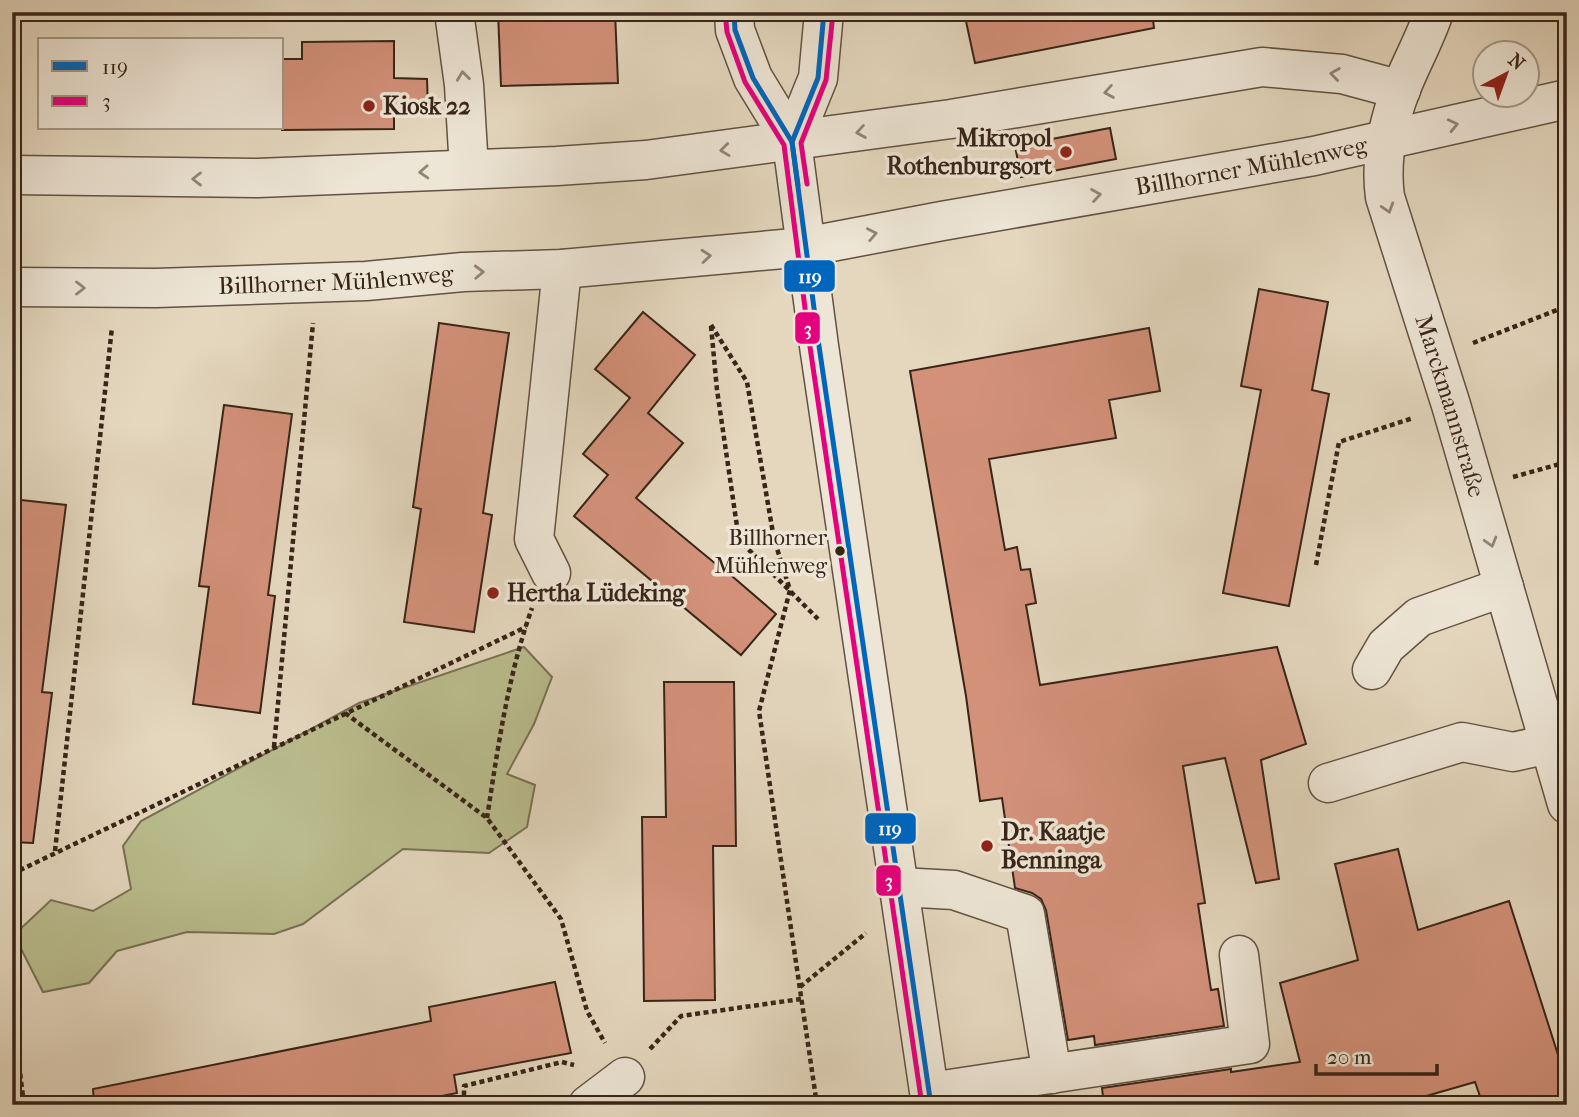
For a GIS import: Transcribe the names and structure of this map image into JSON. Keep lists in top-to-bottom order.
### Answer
{
  "streets": {
    "street": ["Billhorner Mühlenweg", "Marckmannstraße"]
  },
  "crossings": [
    ["Billhorner Mühlenweg", "Marckmannstraße"]
  ],
  "one_way": ["Marckmannstraße"],
  "places": [
    "Kiosk 22",
    "Mikropol Rothenburgsort",
    "Billhorner Mühlenweg",
    "Hertha Lüdeking",
    "Dr. Kaatje Benninga"
  ],
  "lines": ["transit line 119", "transit line 3"],
  "legend": ["119", "3"],
  "scale_bar": "20 m",
  "north": "top right"
}
